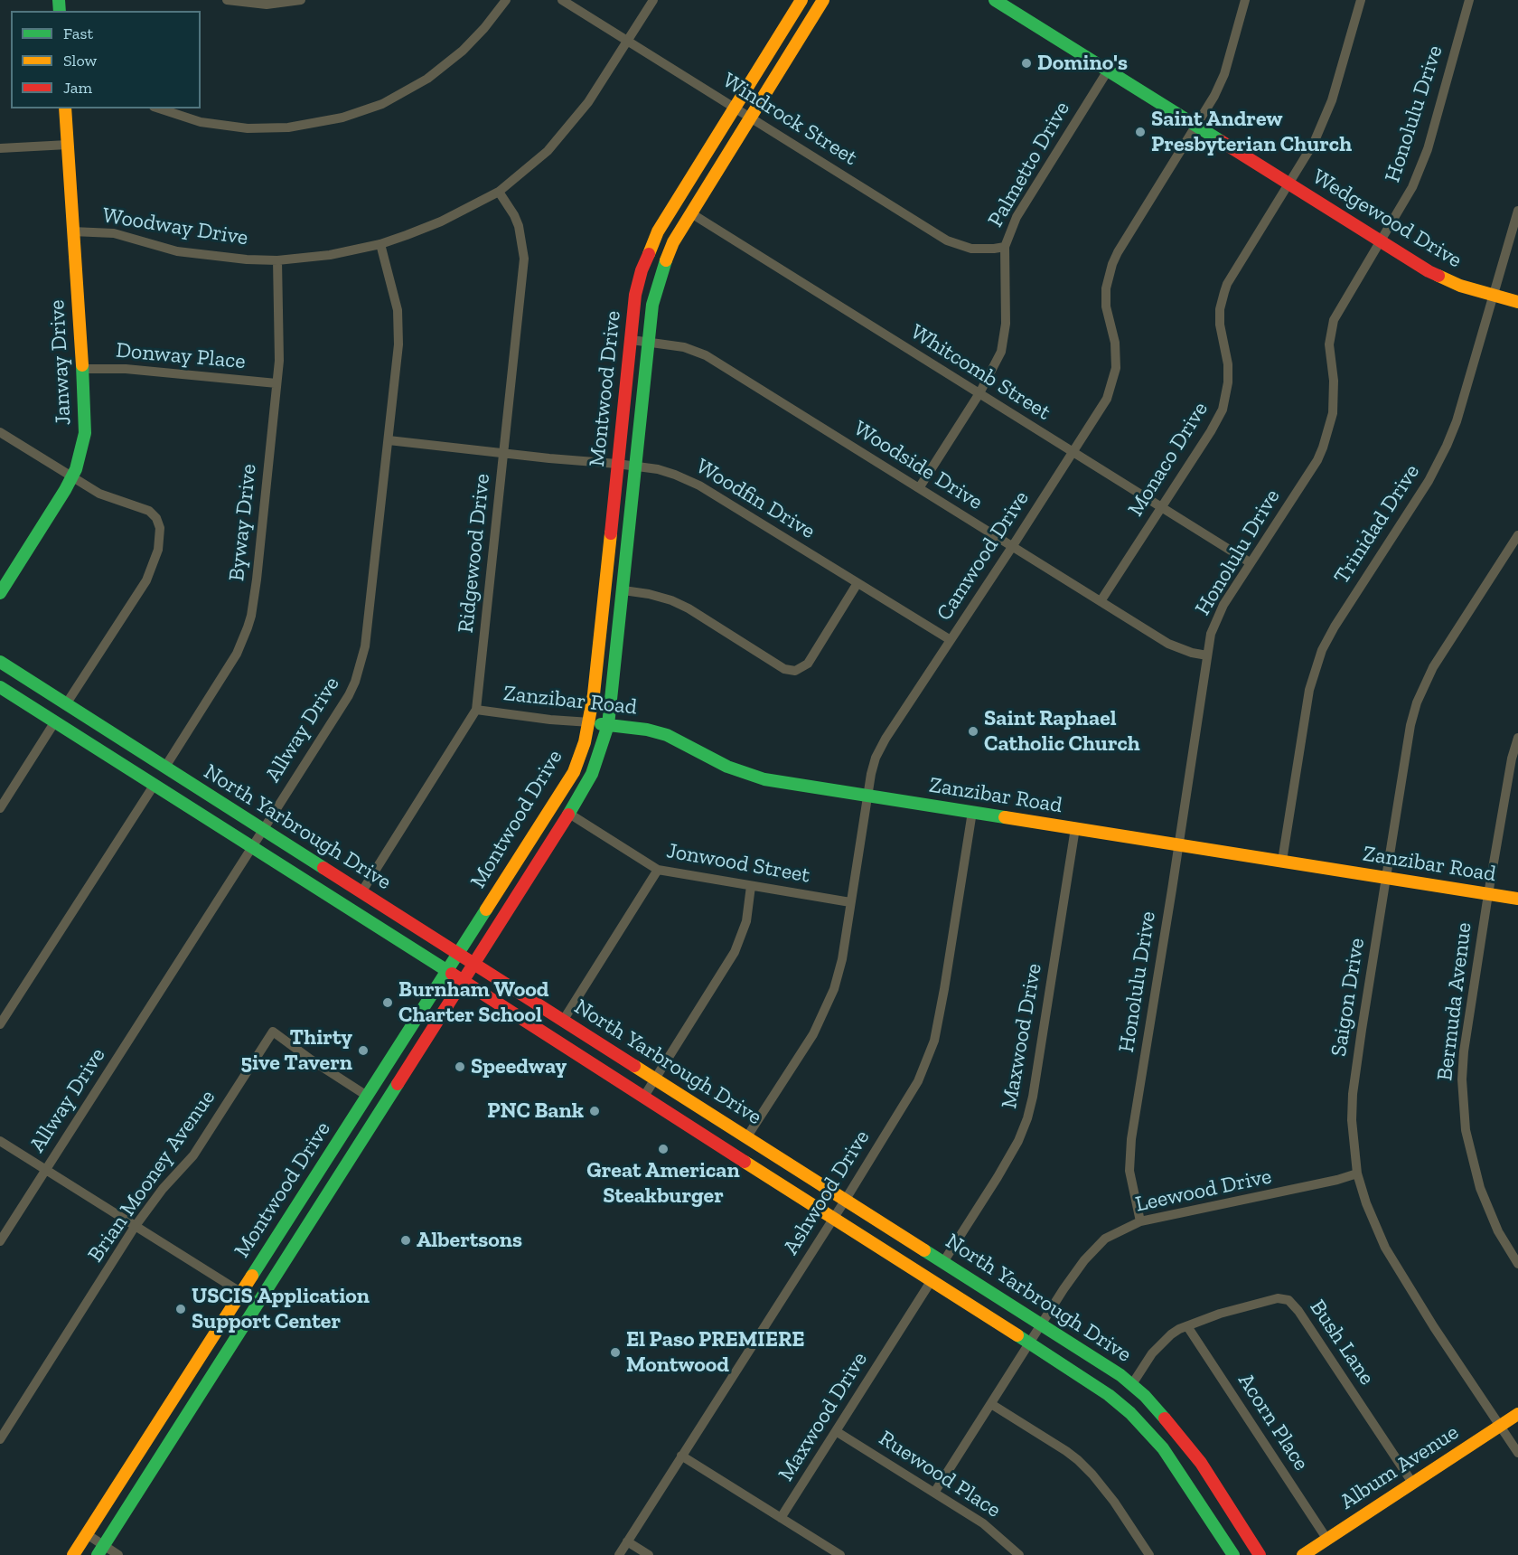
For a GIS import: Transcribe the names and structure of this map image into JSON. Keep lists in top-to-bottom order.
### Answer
{
  "streets": {
    "main road": [
      "Wedgewood Drive",
      "Janway Drive",
      "Montwood Drive",
      "Zanzibar Road",
      "North Yarbrough Drive",
      "Album Avenue"
    ],
    "street": [
      "Honolulu Drive",
      "Windrock Street",
      "Palmetto Drive",
      "Woodway Drive",
      "Donway Place",
      "Whitcomb Street",
      "Monaco Drive",
      "Woodside Drive",
      "Woodfin Drive",
      "Byway Drive",
      "Trinidad Drive",
      "Ridgewood Drive",
      "Camwood Drive",
      "Allway Drive",
      "Jonwood Street",
      "Saigon Drive",
      "Bermuda Avenue",
      "Maxwood Drive",
      "Brian Mooney Avenue",
      "Leewood Drive",
      "Ashwood Drive",
      "Bush Lane",
      "Acorn Place",
      "Ruewood Place"
    ]
  },
  "crossings": [
    ["Honolulu Drive", "Wedgewood Drive"],
    ["Honolulu Drive", "Whitcomb Street"],
    ["Honolulu Drive", "Woodside Drive"],
    ["Honolulu Drive", "Zanzibar Road"],
    ["Honolulu Drive", "Leewood Drive"],
    ["Windrock Street", "Palmetto Drive"],
    ["Windrock Street", "Woodway Drive"],
    ["Windrock Street", "Montwood Drive"],
    ["Palmetto Drive", "Wedgewood Drive"],
    ["Palmetto Drive", "Whitcomb Street"],
    ["Palmetto Drive", "Woodside Drive"],
    ["Wedgewood Drive", "Monaco Drive"],
    ["Wedgewood Drive", "Trinidad Drive"],
    ["Wedgewood Drive", "Camwood Drive"],
    ["Woodway Drive", "Janway Drive"],
    ["Woodway Drive", "Byway Drive"],
    ["Woodway Drive", "Ridgewood Drive"],
    ["Woodway Drive", "Allway Drive"],
    ["Donway Place", "Janway Drive"],
    ["Donway Place", "Byway Drive"],
    ["Whitcomb Street", "Montwood Drive"],
    ["Whitcomb Street", "Monaco Drive"],
    ["Whitcomb Street", "Camwood Drive"],
    ["Montwood Drive", "Woodside Drive"],
    ["Montwood Drive", "Woodfin Drive"],
    ["Montwood Drive", "Zanzibar Road"],
    ["Montwood Drive", "North Yarbrough Drive"],
    ["Montwood Drive", "Jonwood Street"],
    ["Montwood Drive", "Brian Mooney Avenue"],
    ["Monaco Drive", "Woodside Drive"],
    ["Woodside Drive", "Camwood Drive"],
    ["Woodfin Drive", "Ridgewood Drive"],
    ["Woodfin Drive", "Camwood Drive"],
    ["Woodfin Drive", "Allway Drive"],
    ["Byway Drive", "North Yarbrough Drive"],
    ["Trinidad Drive", "Zanzibar Road"],
    ["Ridgewood Drive", "Zanzibar Road"],
    ["Ridgewood Drive", "North Yarbrough Drive"],
    ["Camwood Drive", "Zanzibar Road"],
    ["Camwood Drive", "North Yarbrough Drive"],
    ["Camwood Drive", "Jonwood Street"],
    ["Zanzibar Road", "Saigon Drive"],
    ["Zanzibar Road", "Bermuda Avenue"],
    ["Zanzibar Road", "Maxwood Drive"],
    ["Zanzibar Road", "Ashwood Drive"],
    ["Allway Drive", "North Yarbrough Drive"],
    ["North Yarbrough Drive", "Maxwood Drive"],
    ["North Yarbrough Drive", "Leewood Drive"],
    ["North Yarbrough Drive", "Ashwood Drive"],
    ["North Yarbrough Drive", "Bush Lane"],
    ["Saigon Drive", "Leewood Drive"],
    ["Saigon Drive", "Album Avenue"],
    ["Maxwood Drive", "Ruewood Place"],
    ["Leewood Drive", "Ruewood Place"],
    ["Bush Lane", "Acorn Place"],
    ["Bush Lane", "Album Avenue"],
    ["Acorn Place", "Album Avenue"]
  ],
  "places": [
    "Domino's",
    "Saint Andrew Presbyterian Church",
    "Saint Raphael Catholic Church",
    "Burnham Wood Charter School",
    "Thirty 5ive Tavern",
    "Speedway",
    "PNC Bank",
    "Great American Steakburger",
    "Albertsons",
    "USCIS Application Support Center",
    "El Paso PREMIERE Montwood"
  ],
  "legend": ["Fast", "Slow", "Jam"]
}
